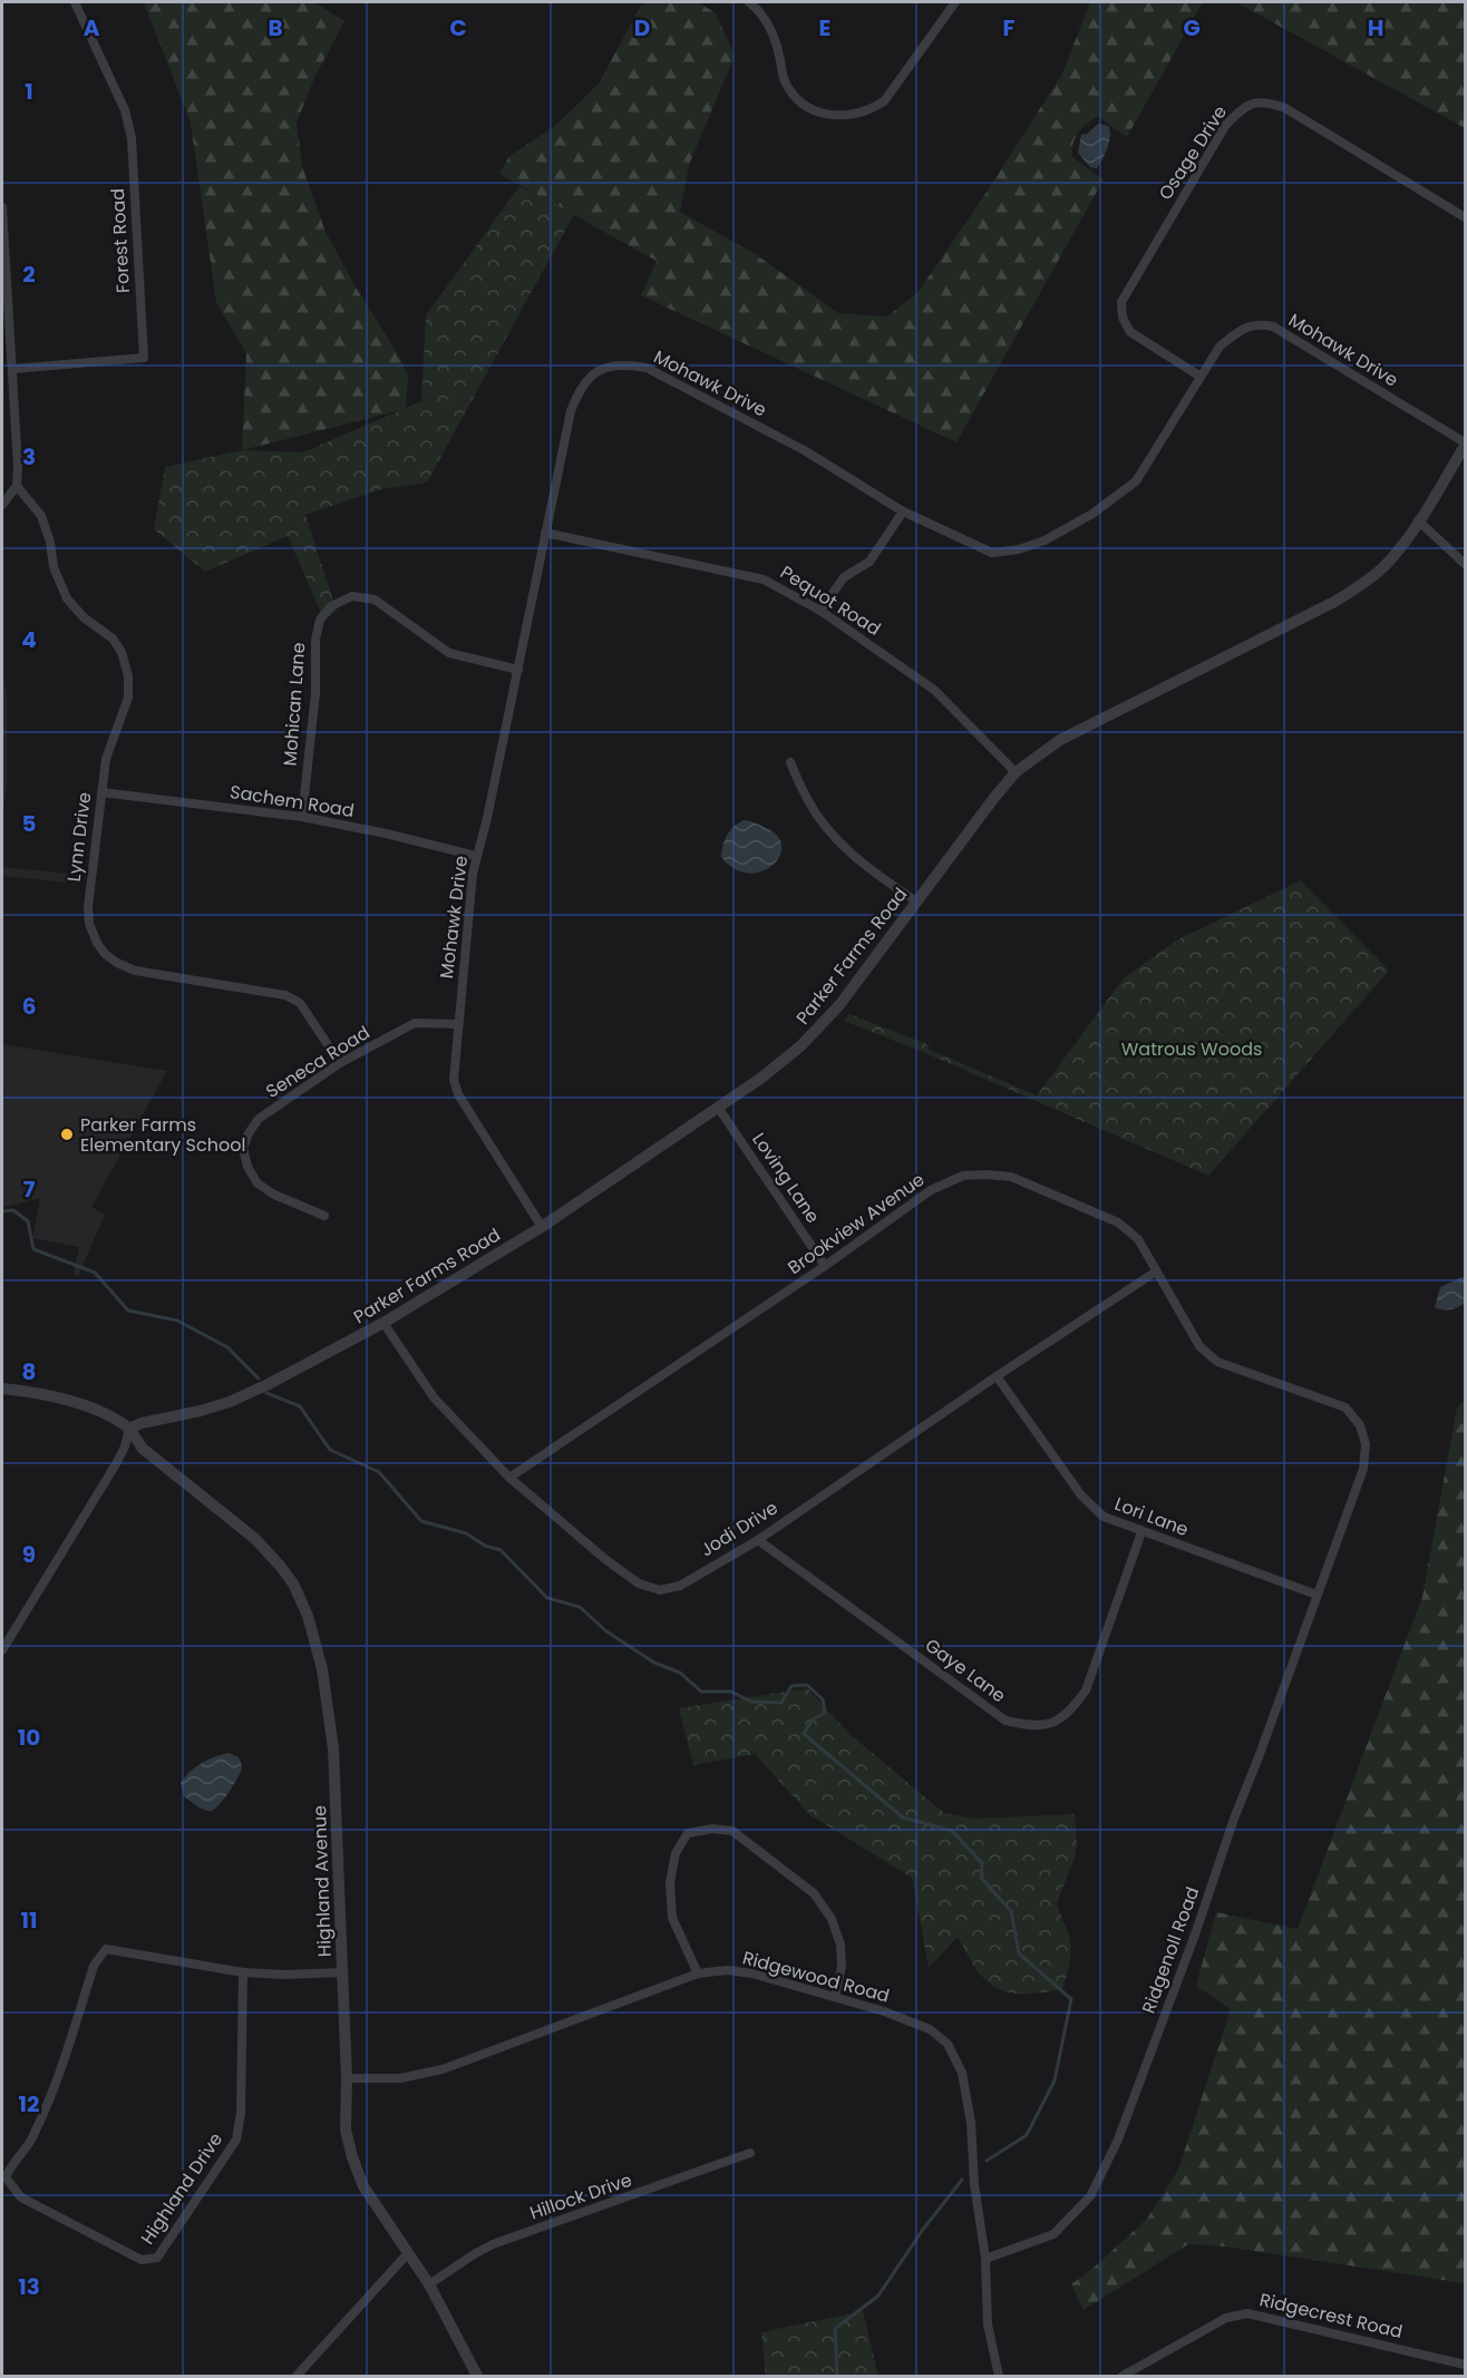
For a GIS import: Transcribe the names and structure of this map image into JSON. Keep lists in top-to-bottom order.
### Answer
{
  "streets": {
    "street": [
      "Osage Drive",
      "Forest Road",
      "Mohawk Drive",
      "Pequot Road",
      "Mohican Lane",
      "Sachem Road",
      "Lynn Drive",
      "Parker Farms Road",
      "Seneca Road",
      "Loving Lane",
      "Brookview Avenue",
      "Lori Lane",
      "Jodi Drive",
      "Gaye Lane",
      "Highland Avenue",
      "Ridgenoll Road",
      "Ridgewood Road",
      "Highland Drive",
      "Hillock Drive",
      "Ridgecrest Road"
    ]
  },
  "crossings": [
    ["Osage Drive", "Mohawk Drive"],
    ["Mohawk Drive", "Pequot Road"],
    ["Mohawk Drive", "Mohican Lane"],
    ["Mohawk Drive", "Sachem Road"],
    ["Mohawk Drive", "Parker Farms Road"],
    ["Mohawk Drive", "Seneca Road"],
    ["Pequot Road", "Parker Farms Road"],
    ["Mohican Lane", "Sachem Road"],
    ["Sachem Road", "Lynn Drive"],
    ["Lynn Drive", "Seneca Road"],
    ["Parker Farms Road", "Loving Lane"],
    ["Parker Farms Road", "Jodi Drive"],
    ["Parker Farms Road", "Highland Avenue"],
    ["Loving Lane", "Brookview Avenue"],
    ["Brookview Avenue", "Lori Lane"],
    ["Brookview Avenue", "Jodi Drive"],
    ["Brookview Avenue", "Ridgenoll Road"],
    ["Lori Lane", "Jodi Drive"],
    ["Lori Lane", "Gaye Lane"],
    ["Lori Lane", "Ridgenoll Road"],
    ["Jodi Drive", "Gaye Lane"],
    ["Highland Avenue", "Ridgewood Road"],
    ["Highland Avenue", "Highland Drive"],
    ["Highland Avenue", "Hillock Drive"],
    ["Ridgenoll Road", "Ridgewood Road"]
  ],
  "parks": ["Watrous Woods"],
  "places": ["Parker Farms Elementary School"],
  "grid": {
    "columns": [
      "A",
      "B",
      "C",
      "D",
      "E",
      "F",
      "G",
      "H"
    ],
    "rows": [
      "1",
      "2",
      "3",
      "4",
      "5",
      "6",
      "7",
      "8",
      "9",
      "10",
      "11",
      "12",
      "13"
    ]
  }
}
